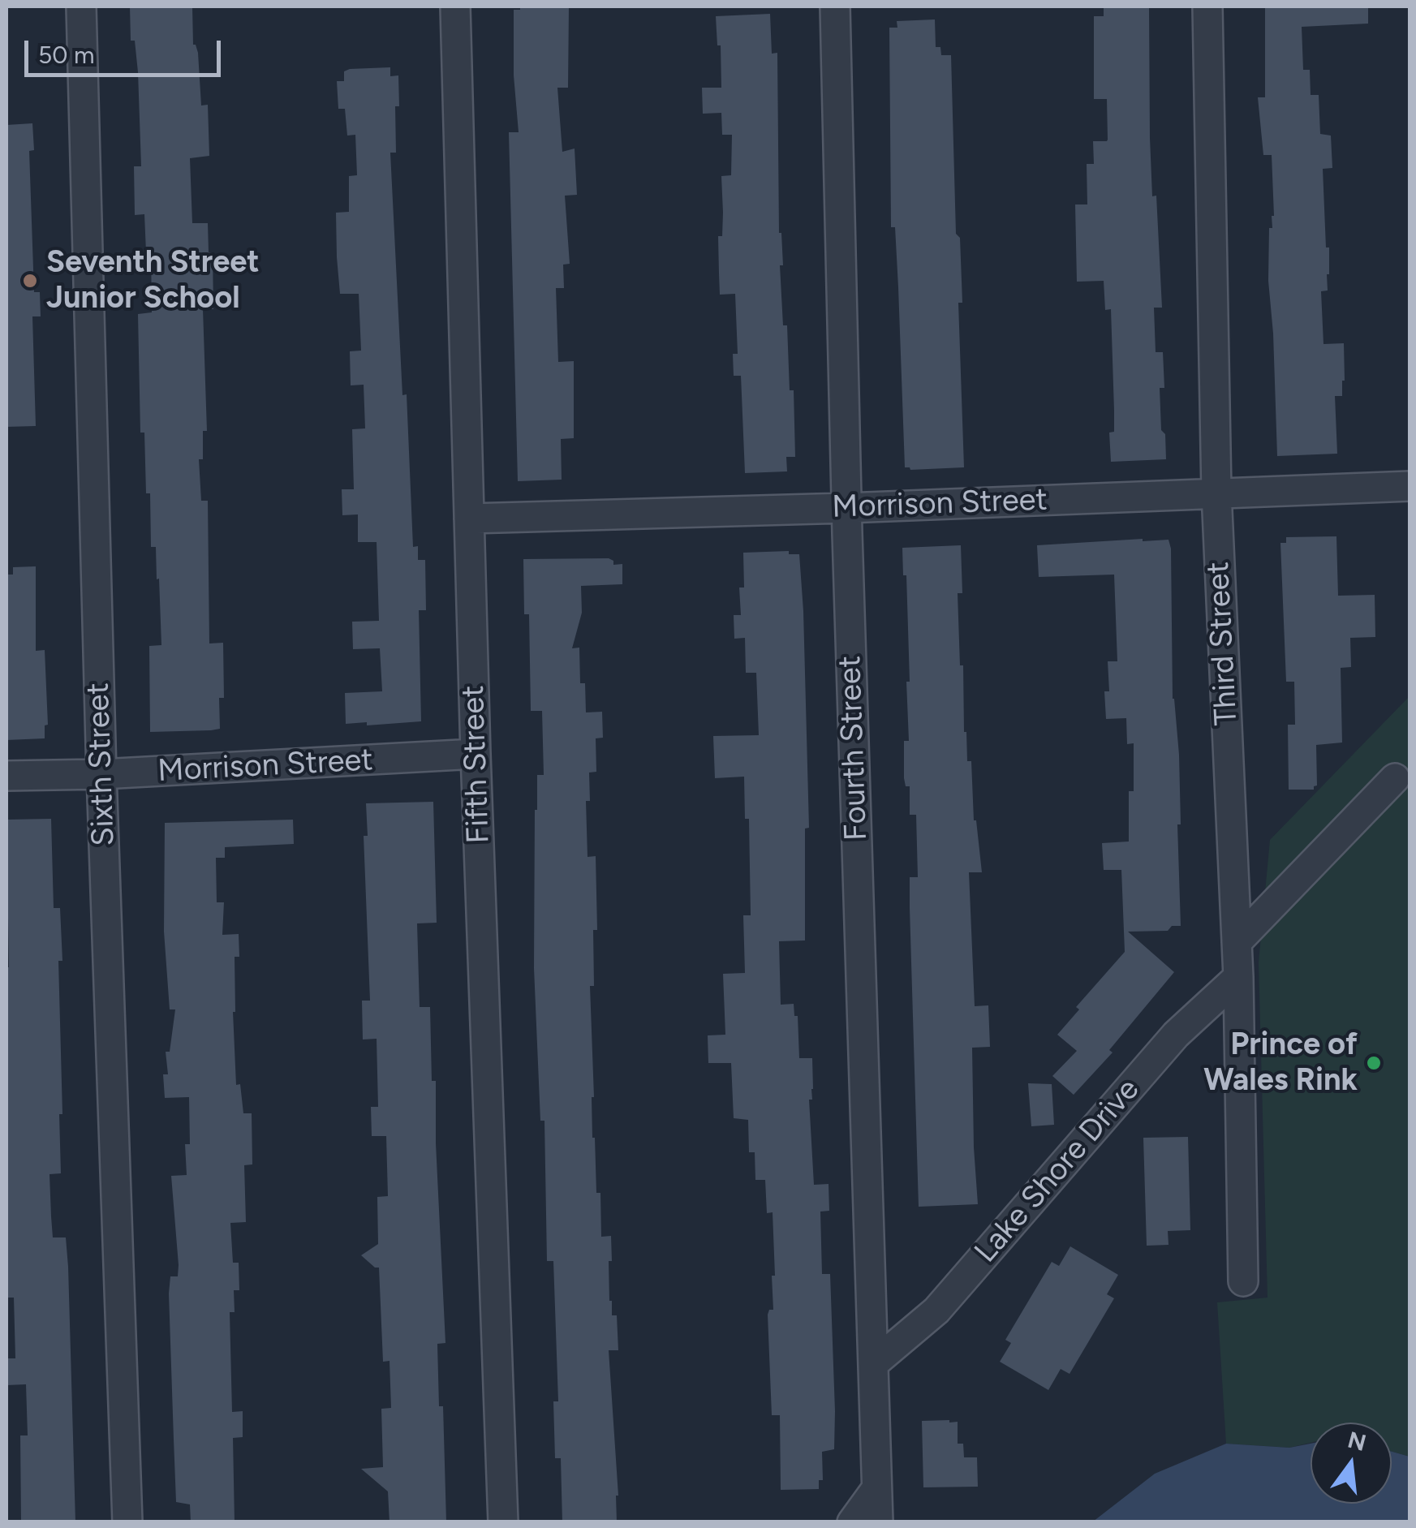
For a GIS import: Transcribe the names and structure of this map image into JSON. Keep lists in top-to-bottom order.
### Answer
{
  "streets": {
    "street": [
      "Morrison Street",
      "Third Street",
      "Fourth Street",
      "Sixth Street",
      "Fifth Street",
      "Lake Shore Drive"
    ]
  },
  "crossings": [
    ["Morrison Street", "Third Street"],
    ["Morrison Street", "Fourth Street"],
    ["Morrison Street", "Sixth Street"],
    ["Morrison Street", "Fifth Street"],
    ["Third Street", "Lake Shore Drive"],
    ["Fourth Street", "Lake Shore Drive"]
  ],
  "places": ["Seventh Street Junior School", "Prince of Wales Rink"],
  "scale_bar": "50 m",
  "north": "top"
}
